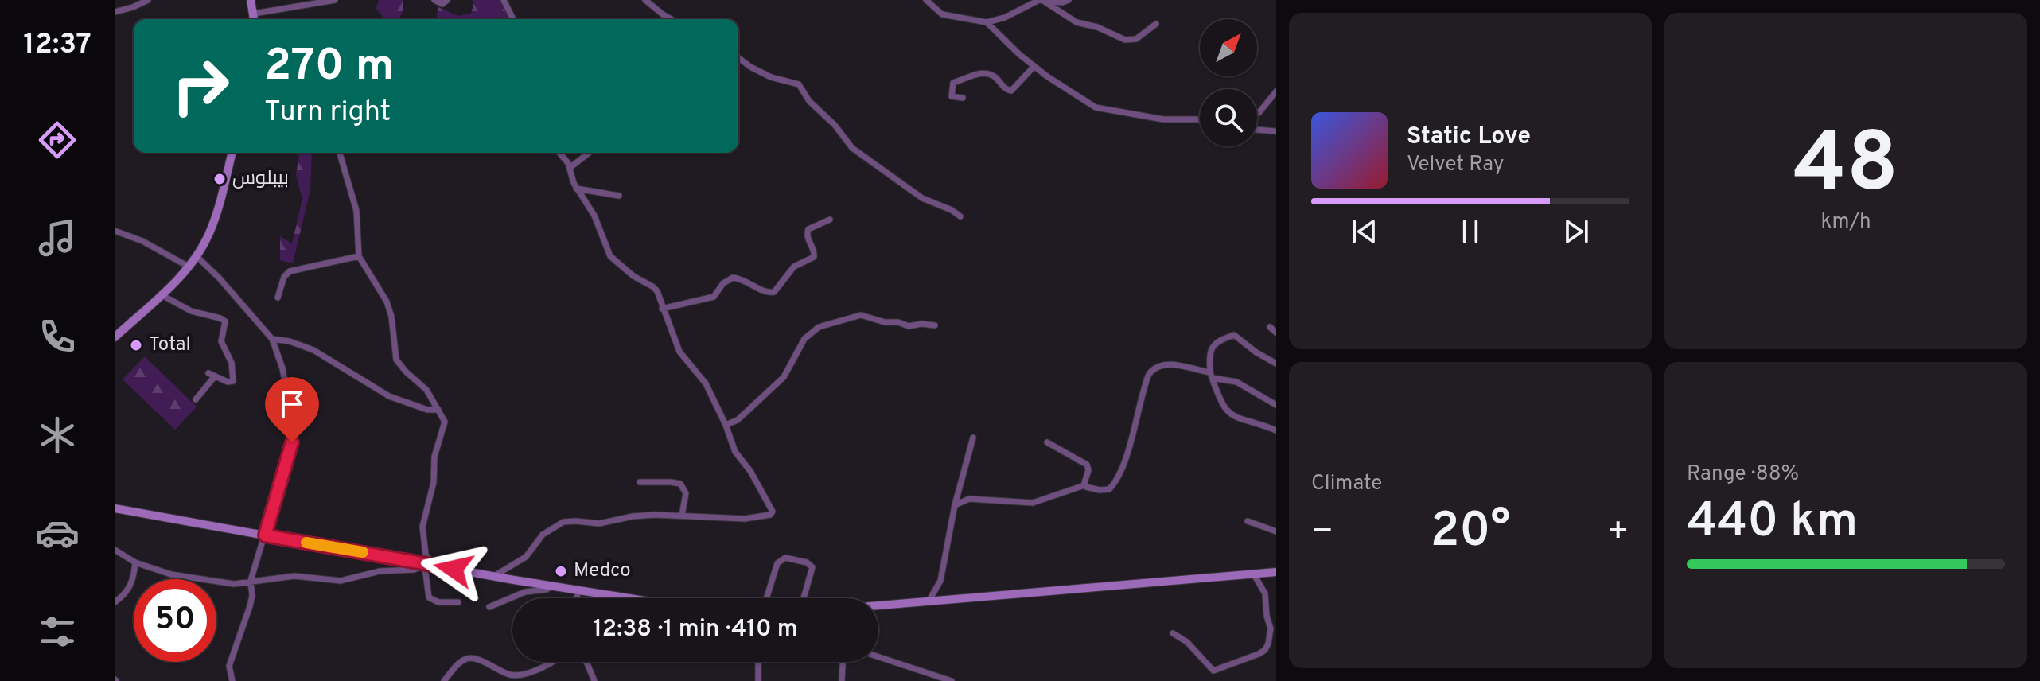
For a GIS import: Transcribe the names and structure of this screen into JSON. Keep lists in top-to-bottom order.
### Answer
{
  "places": ["بيبلوس", "Total", "Medco"],
  "north": "top right",
  "page": {
    "tabs": "12:37",
    "tile": [
      ["48", "km/h"],
      "Climate",
      ["Range · 88%", "440 km"]
    ],
    "turn": ["270 m", "Turn right"],
    "song": ["Static Love", "Velvet Ray"],
    "heat": ["−", "20°", "+"],
    "limit": "50",
    "trip": "12:38 · 1 min · 410 m"
  }
}
